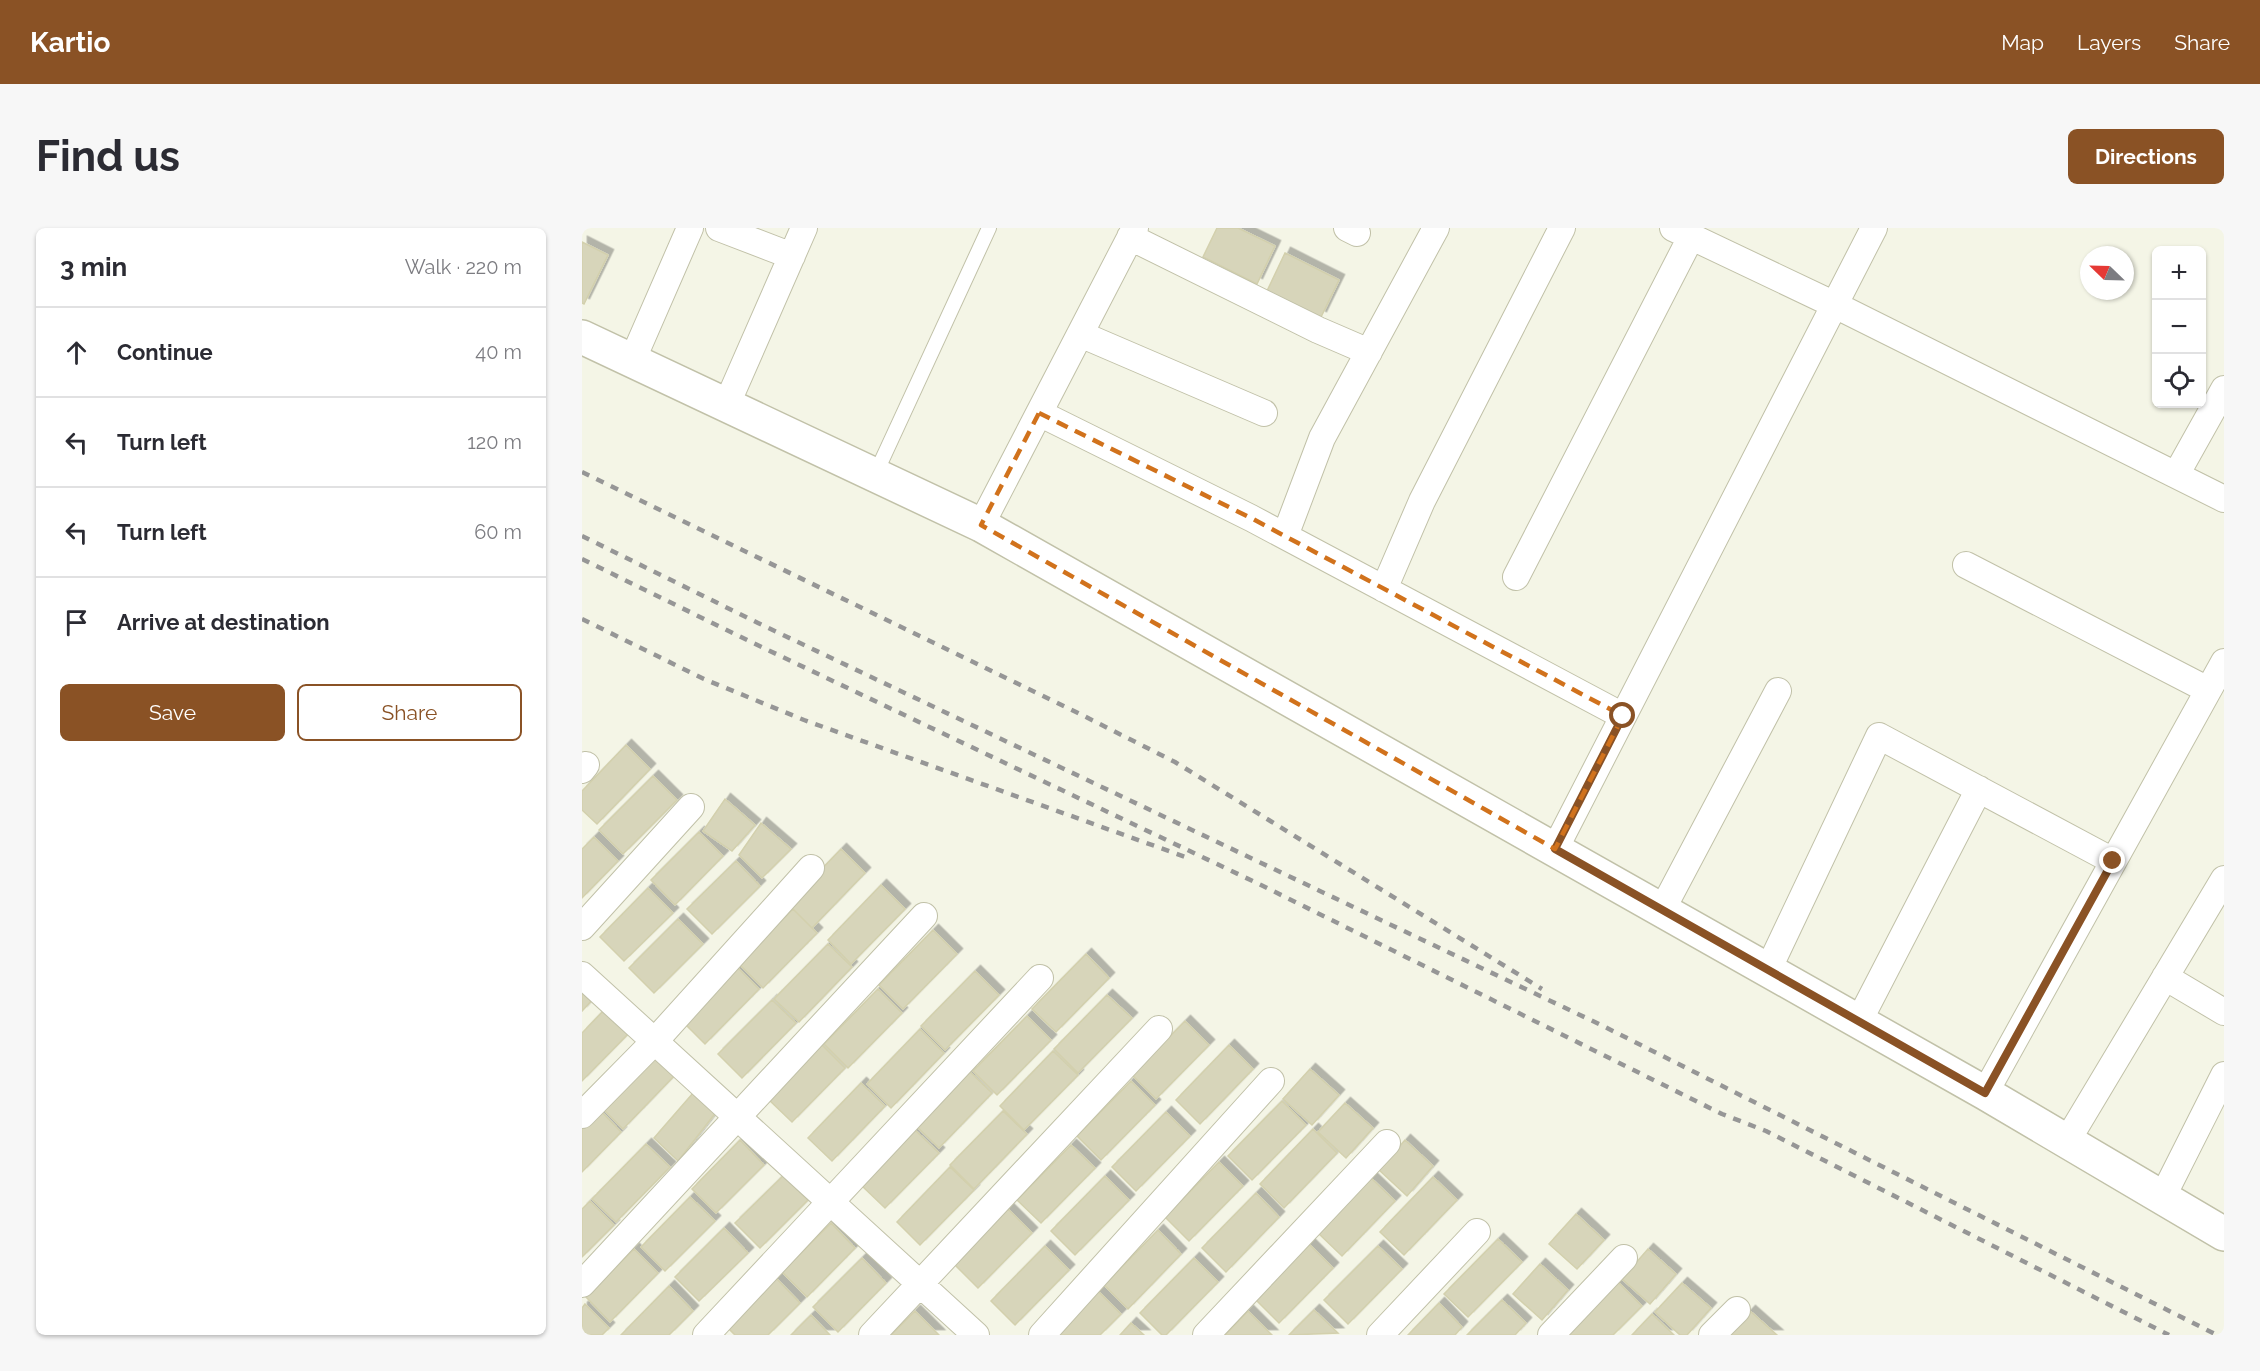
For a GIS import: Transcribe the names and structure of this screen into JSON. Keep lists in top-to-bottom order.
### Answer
{
  "north": "top left",
  "page": {
    "header": "Kartio",
    "nav": ["Map", "Layers", "Share"],
    "buttons": [
      "Directions",
      ["Save", "Share"]
    ],
    "title": "Find us",
    "heading": ["3 min", "Walk · 220 m"],
    "map_buttons": ["+", "−"],
    "list": [
      ["Continue", "40 m"],
      ["Turn left", "120 m"],
      ["Turn left", "60 m"],
      "Arrive at destination"
    ]
  }
}
